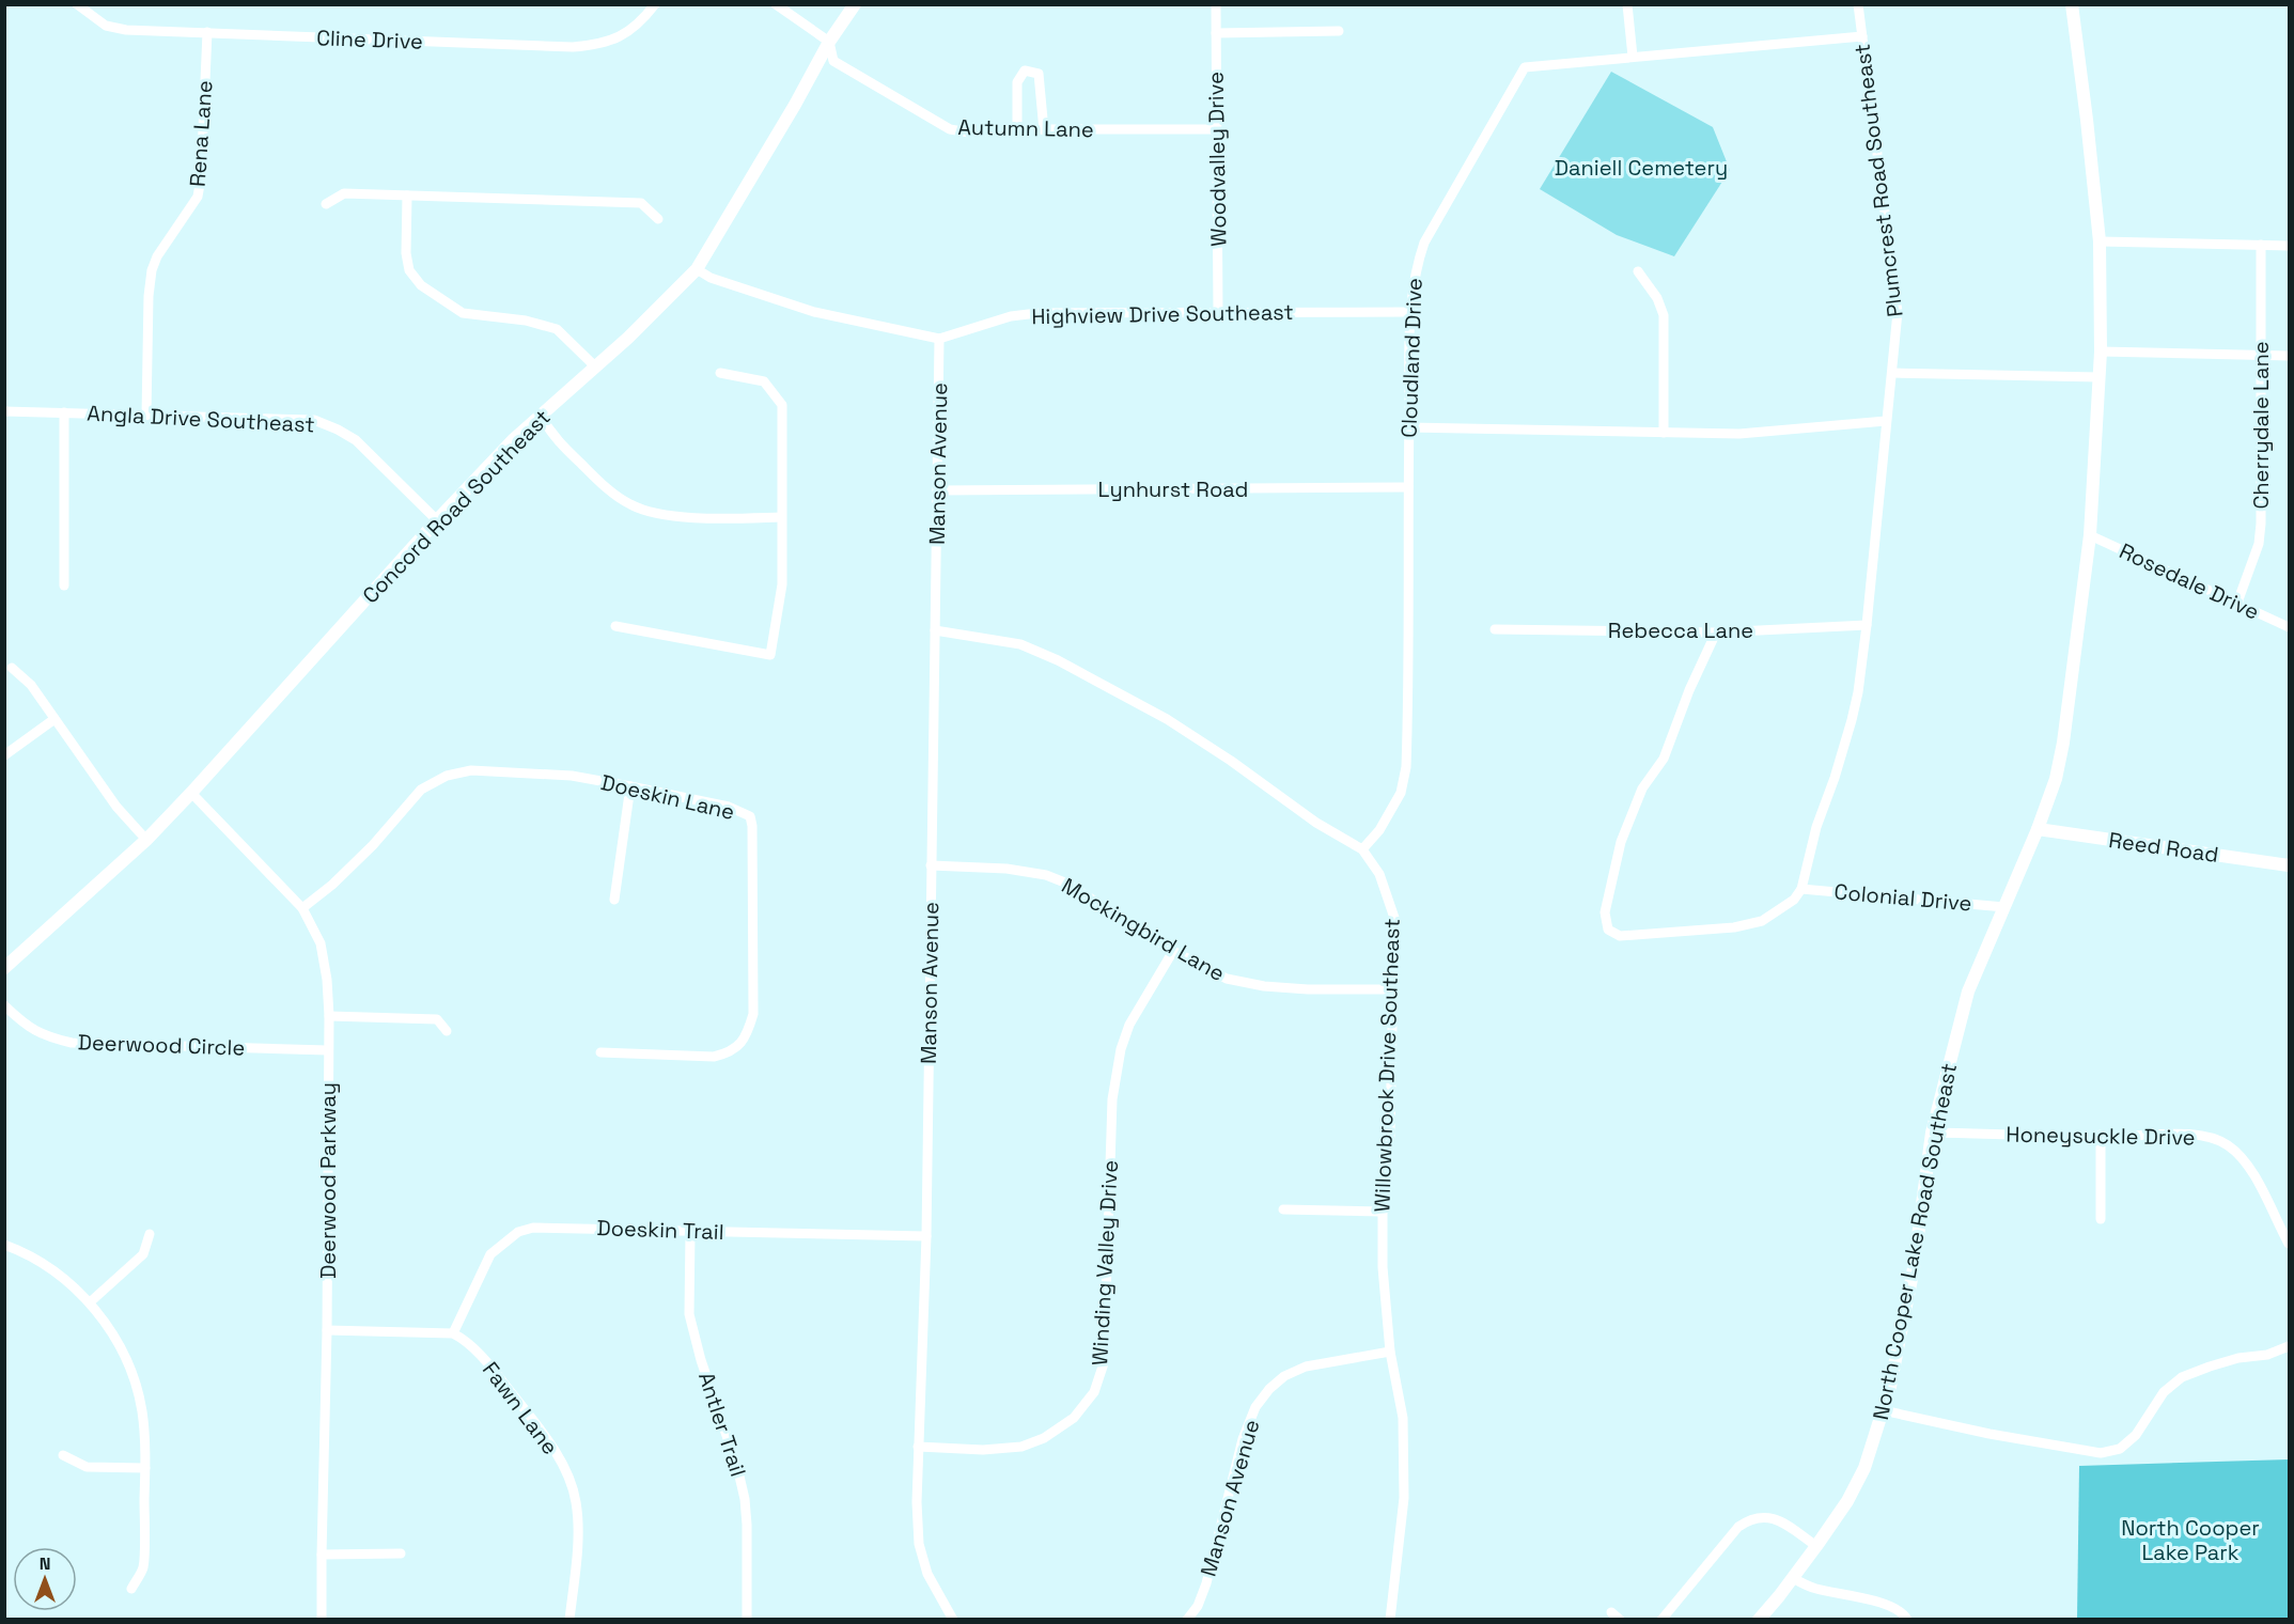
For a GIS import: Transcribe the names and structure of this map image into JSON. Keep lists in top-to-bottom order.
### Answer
{
  "streets": {
    "street": [
      "Cline Drive",
      "Autumn Lane",
      "Rena Lane",
      "Woodvalley Drive",
      "Plumcrest Road Southeast",
      "Highview Drive Southeast",
      "Cloudland Drive",
      "Angla Drive Southeast",
      "Cherrydale Lane",
      "Manson Avenue",
      "Lynhurst Road",
      "Concord Road Southeast",
      "Rosedale Drive",
      "Rebecca Lane",
      "Doeskin Lane",
      "Reed Road",
      "Colonial Drive",
      "Mockingbird Lane",
      "Deerwood Circle",
      "Willowbrook Drive Southeast",
      "Honeysuckle Drive",
      "Deerwood Parkway",
      "Doeskin Trail",
      "North Cooper Lake Road Southeast",
      "Winding Valley Drive",
      "Fawn Lane",
      "Antler Trail"
    ]
  },
  "crossings": [
    ["Cline Drive", "Rena Lane"],
    ["Autumn Lane", "Woodvalley Drive"],
    ["Autumn Lane", "Concord Road Southeast"],
    ["Rena Lane", "Angla Drive Southeast"],
    ["Woodvalley Drive", "Highview Drive Southeast"],
    ["Plumcrest Road Southeast", "Cloudland Drive"],
    ["Plumcrest Road Southeast", "Rebecca Lane"],
    ["Plumcrest Road Southeast", "Colonial Drive"],
    ["Highview Drive Southeast", "Cloudland Drive"],
    ["Highview Drive Southeast", "Manson Avenue"],
    ["Highview Drive Southeast", "Concord Road Southeast"],
    ["Cloudland Drive", "Lynhurst Road"],
    ["Cloudland Drive", "Willowbrook Drive Southeast"],
    ["Angla Drive Southeast", "Concord Road Southeast"],
    ["Cherrydale Lane", "Rosedale Drive"],
    ["Manson Avenue", "Lynhurst Road"],
    ["Manson Avenue", "Mockingbird Lane"],
    ["Manson Avenue", "Willowbrook Drive Southeast"],
    ["Manson Avenue", "Doeskin Trail"],
    ["Manson Avenue", "Winding Valley Drive"],
    ["Concord Road Southeast", "Deerwood Parkway"],
    ["Rosedale Drive", "North Cooper Lake Road Southeast"],
    ["Doeskin Lane", "Deerwood Parkway"],
    ["Reed Road", "North Cooper Lake Road Southeast"],
    ["Colonial Drive", "North Cooper Lake Road Southeast"],
    ["Mockingbird Lane", "Willowbrook Drive Southeast"],
    ["Mockingbird Lane", "Winding Valley Drive"],
    ["Deerwood Circle", "Deerwood Parkway"],
    ["Honeysuckle Drive", "North Cooper Lake Road Southeast"],
    ["Doeskin Trail", "Fawn Lane"],
    ["Doeskin Trail", "Antler Trail"]
  ],
  "parks": ["Daniell Cemetery", "North Cooper Lake Park"],
  "north": "top"
}
